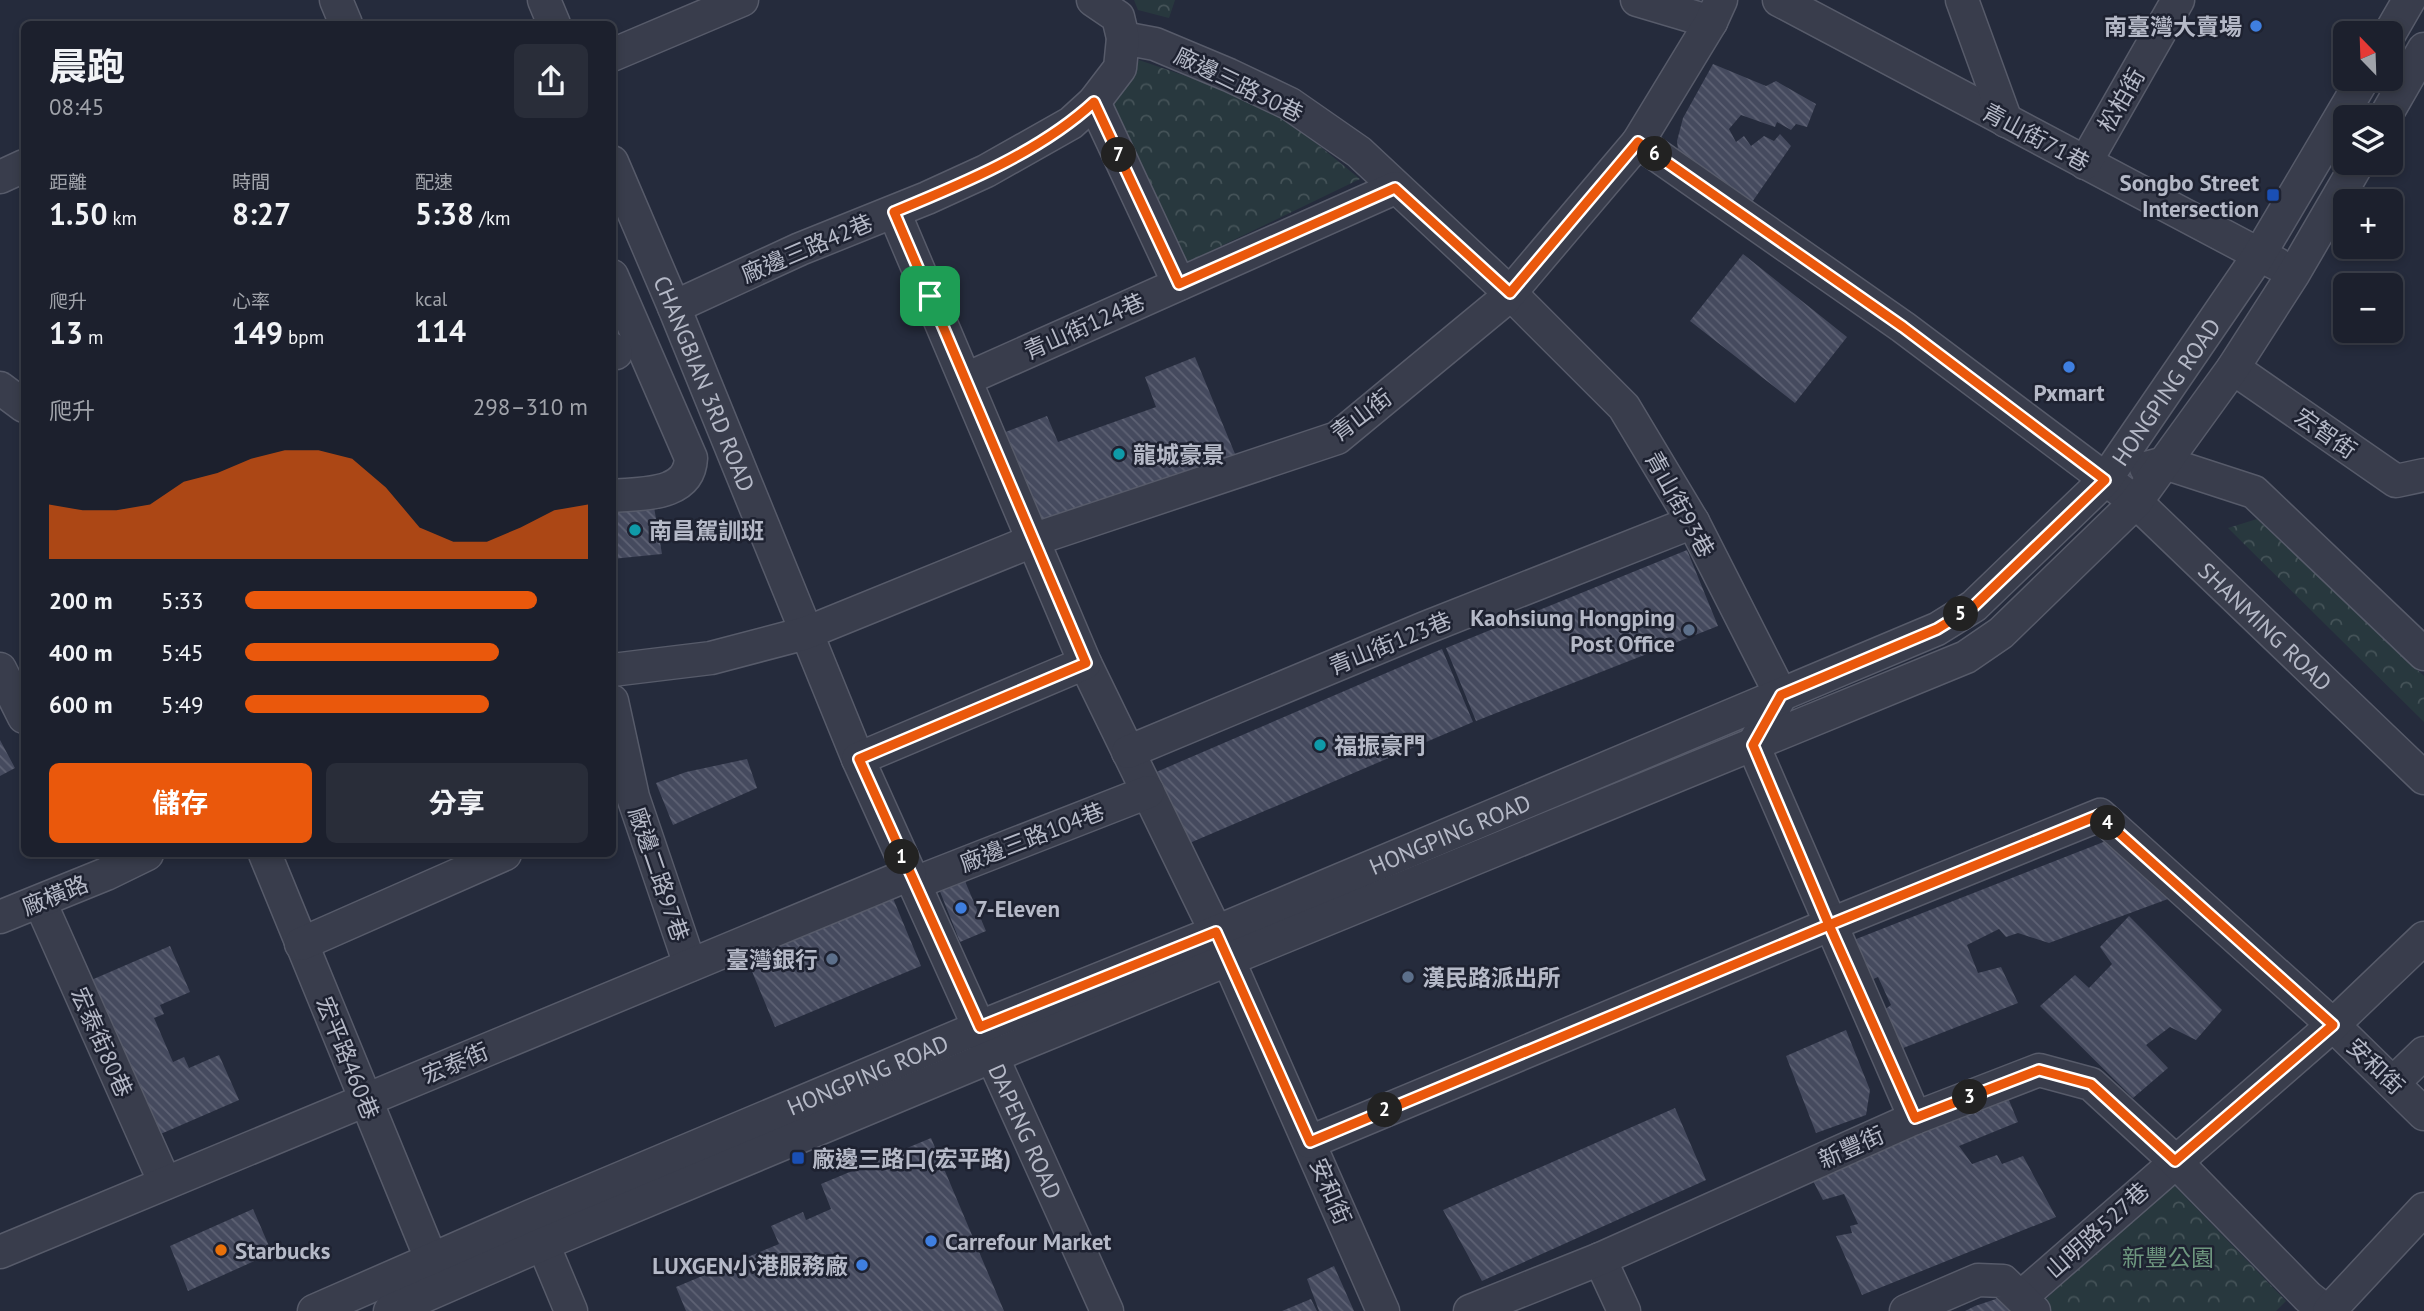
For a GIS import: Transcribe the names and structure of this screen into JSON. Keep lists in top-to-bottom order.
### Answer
{
  "streets": {
    "street": [
      "廠邊三路30巷",
      "松柏街",
      "青山街71巷",
      "廠邊三路42巷",
      "青山街124巷",
      "CHANGBIAN 3RD ROAD",
      "HONGPING ROAD",
      "青山街",
      "宏智街",
      "青山街93巷",
      "SHANMING ROAD",
      "青山街123巷",
      "廠邊三路104巷",
      "廠邊二路97巷",
      "廠橫路",
      "宏泰街80巷",
      "宏平路460巷",
      "宏泰街",
      "安和街",
      "DAPENG ROAD",
      "新豐街",
      "山明路527巷"
    ]
  },
  "crossings": [
    ["廠邊三路30巷", "廠邊三路42巷"],
    ["廠邊三路30巷", "青山街124巷"],
    ["廠邊三路30巷", "青山街"],
    ["廠邊三路30巷", "青山街93巷"],
    ["松柏街", "青山街71巷"],
    ["青山街71巷", "HONGPING ROAD"],
    ["廠邊三路42巷", "CHANGBIAN 3RD ROAD"],
    ["CHANGBIAN 3RD ROAD", "HONGPING ROAD"],
    ["CHANGBIAN 3RD ROAD", "青山街"],
    ["CHANGBIAN 3RD ROAD", "廠邊三路104巷"],
    ["CHANGBIAN 3RD ROAD", "宏泰街"],
    ["CHANGBIAN 3RD ROAD", "DAPENG ROAD"],
    ["HONGPING ROAD", "宏智街"],
    ["HONGPING ROAD", "青山街93巷"],
    ["HONGPING ROAD", "SHANMING ROAD"],
    ["HONGPING ROAD", "宏平路460巷"],
    ["HONGPING ROAD", "DAPENG ROAD"],
    ["青山街", "青山街93巷"],
    ["青山街", "SHANMING ROAD"],
    ["青山街93巷", "青山街123巷"],
    ["廠邊三路104巷", "宏泰街"],
    ["廠邊二路97巷", "宏泰街"],
    ["廠橫路", "宏泰街80巷"],
    ["宏泰街80巷", "宏泰街"],
    ["宏平路460巷", "宏泰街"],
    ["安和街", "山明路527巷"],
    ["新豐街", "山明路527巷"]
  ],
  "parks": ["新豐公園"],
  "places": {
    "other": [
      "南臺灣大賣場",
      "Pxmart",
      "龍城豪景",
      "南昌駕訓班",
      "Kaohsiung Hongping Post Office",
      "福振豪門",
      "7-Eleven",
      "臺灣銀行",
      "漢民路派出所",
      "Carrefour Market",
      "Starbucks",
      "LUXGEN小港服務廠"
    ],
    "transit": ["Songbo Street Intersection", "廠邊三路口(宏平路)"]
  },
  "north": "top left",
  "page": {
    "map_buttons": ["+", "−"],
    "heading": ["晨跑", "08:45"],
    "pins": [
      "6",
      "7",
      "5",
      "4",
      "1",
      "3",
      "2"
    ],
    "stats": [
      ["距離", "1.50 km"],
      ["時間", "8:27"],
      ["配速", "5:38 /km"],
      ["爬升", "13 m"],
      ["心率", "149 bpm"],
      ["kcal", "114"]
    ],
    "chart": ["爬升", "298–310 m"],
    "list": [
      {
        "name": "200 m",
        "note": "5:33"
      },
      {
        "name": "400 m",
        "note": "5:45"
      },
      {
        "name": "600 m",
        "note": "5:49"
      }
    ],
    "buttons": ["儲存", "分享"]
  }
}
